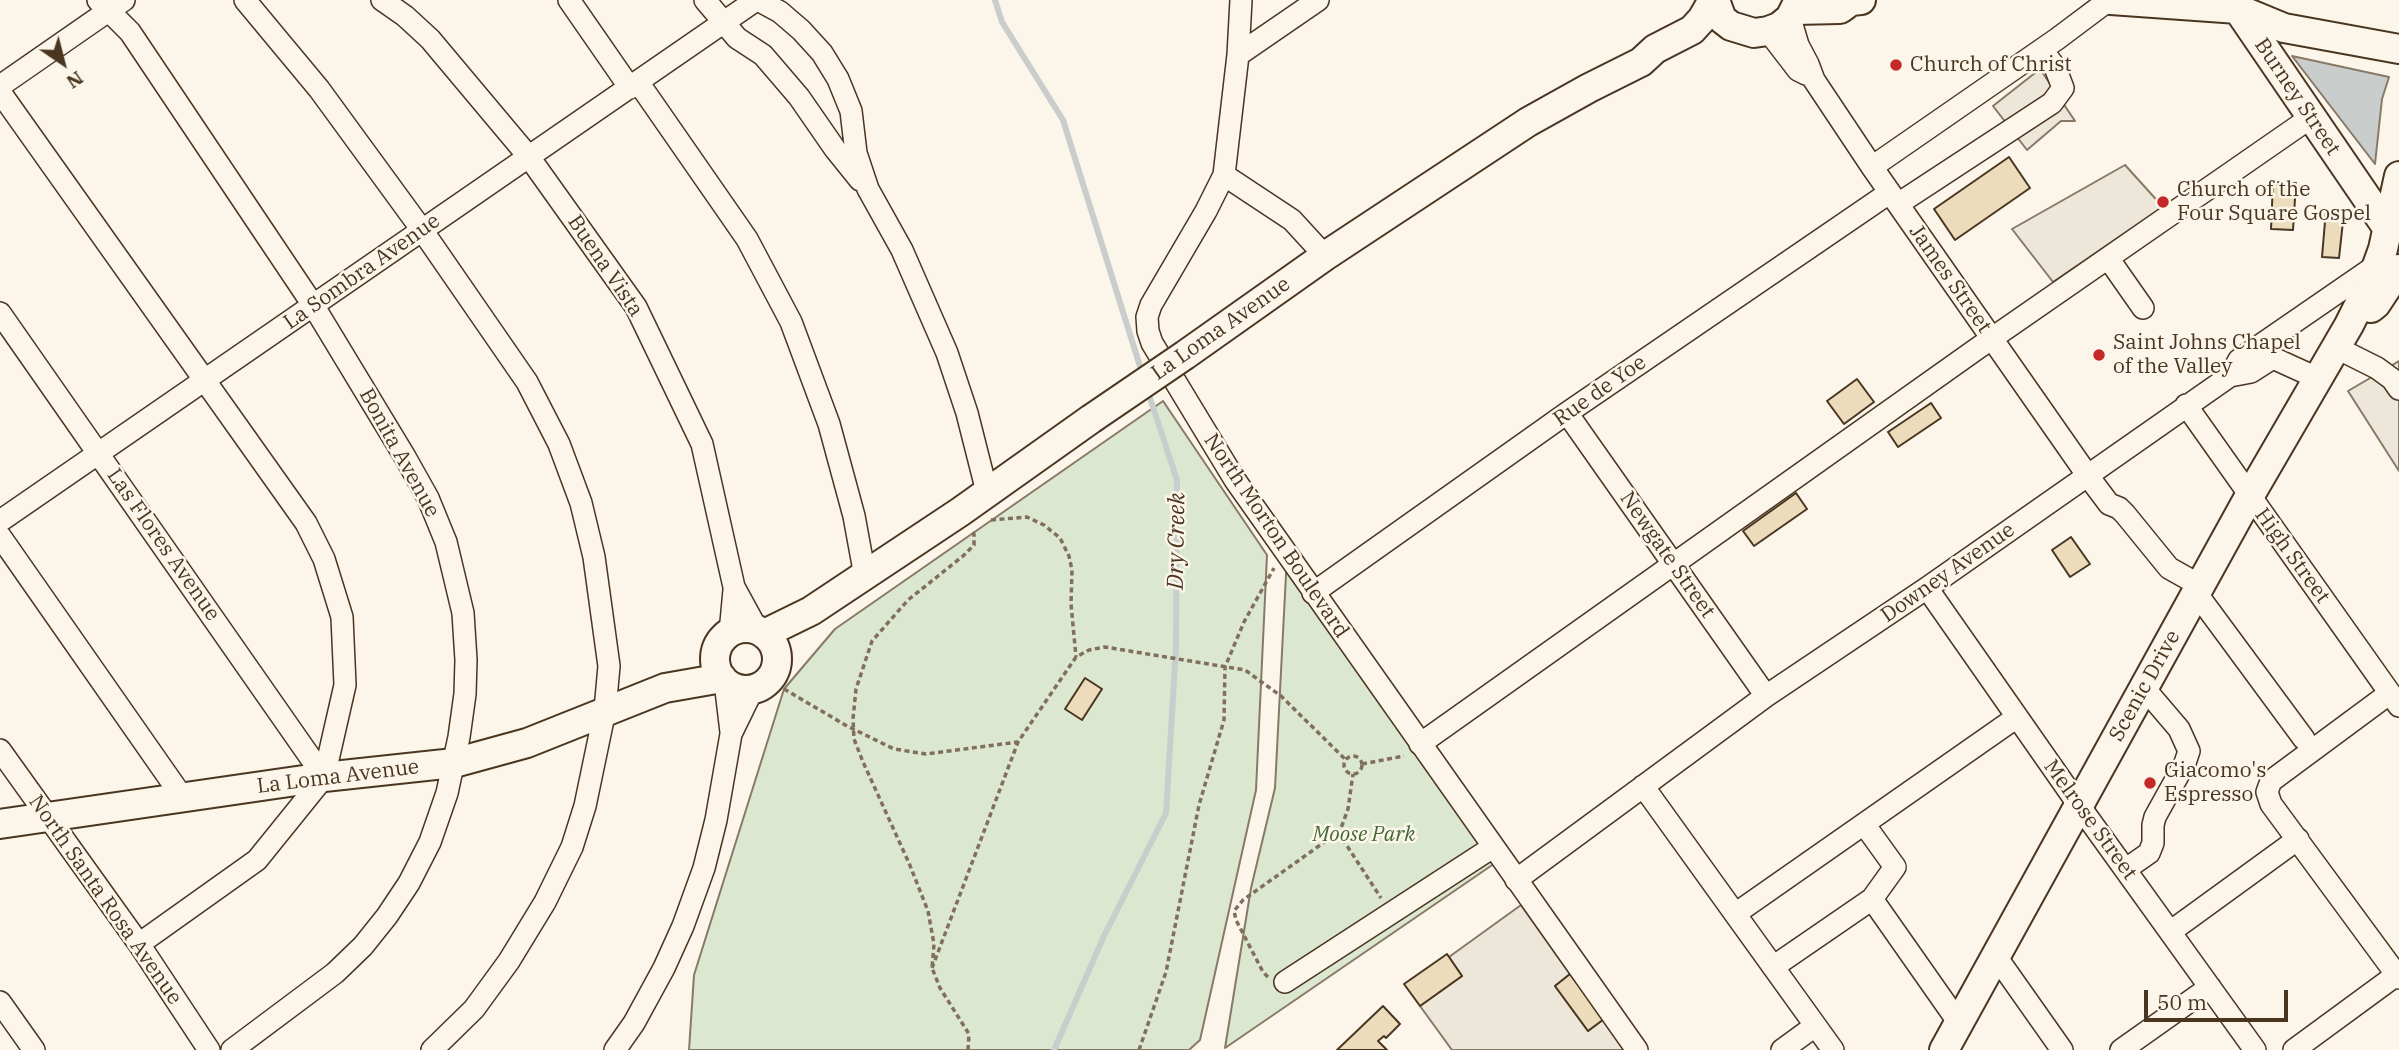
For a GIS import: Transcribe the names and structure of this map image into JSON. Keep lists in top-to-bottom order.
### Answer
{
  "streets": {
    "main road": ["Burney Street", "La Loma Avenue", "Scenic Drive"],
    "street": [
      "Buena Vista",
      "La Sombra Avenue",
      "James Street",
      "Rue de Yoe",
      "Bonita Avenue",
      "North Morton Boulevard",
      "Las Flores Avenue",
      "Newgate Street",
      "High Street",
      "Downey Avenue",
      "Melrose Street",
      "North Santa Rosa Avenue"
    ]
  },
  "crossings": [
    ["Buena Vista", "La Sombra Avenue"],
    ["Buena Vista", "La Loma Avenue"],
    ["La Sombra Avenue", "Bonita Avenue"],
    ["La Sombra Avenue", "Las Flores Avenue"],
    ["James Street", "La Loma Avenue"],
    ["James Street", "Rue de Yoe"],
    ["James Street", "Downey Avenue"],
    ["James Street", "Scenic Drive"],
    ["La Loma Avenue", "Bonita Avenue"],
    ["La Loma Avenue", "Las Flores Avenue"],
    ["La Loma Avenue", "North Santa Rosa Avenue"],
    ["Rue de Yoe", "North Morton Boulevard"],
    ["Rue de Yoe", "Newgate Street"],
    ["North Morton Boulevard", "Downey Avenue"],
    ["Newgate Street", "Downey Avenue"],
    ["High Street", "Downey Avenue"],
    ["High Street", "Scenic Drive"],
    ["Downey Avenue", "Melrose Street"],
    ["Scenic Drive", "Melrose Street"]
  ],
  "water": ["Dry Creek"],
  "parks": ["Moose Park"],
  "places": [
    "Church of Christ",
    "Church of the Four Square Gospel",
    "Saint Johns Chapel of the Valley",
    "Giacomo's Espresso"
  ],
  "scale_bar": "50 m",
  "north": "bottom right"
}
